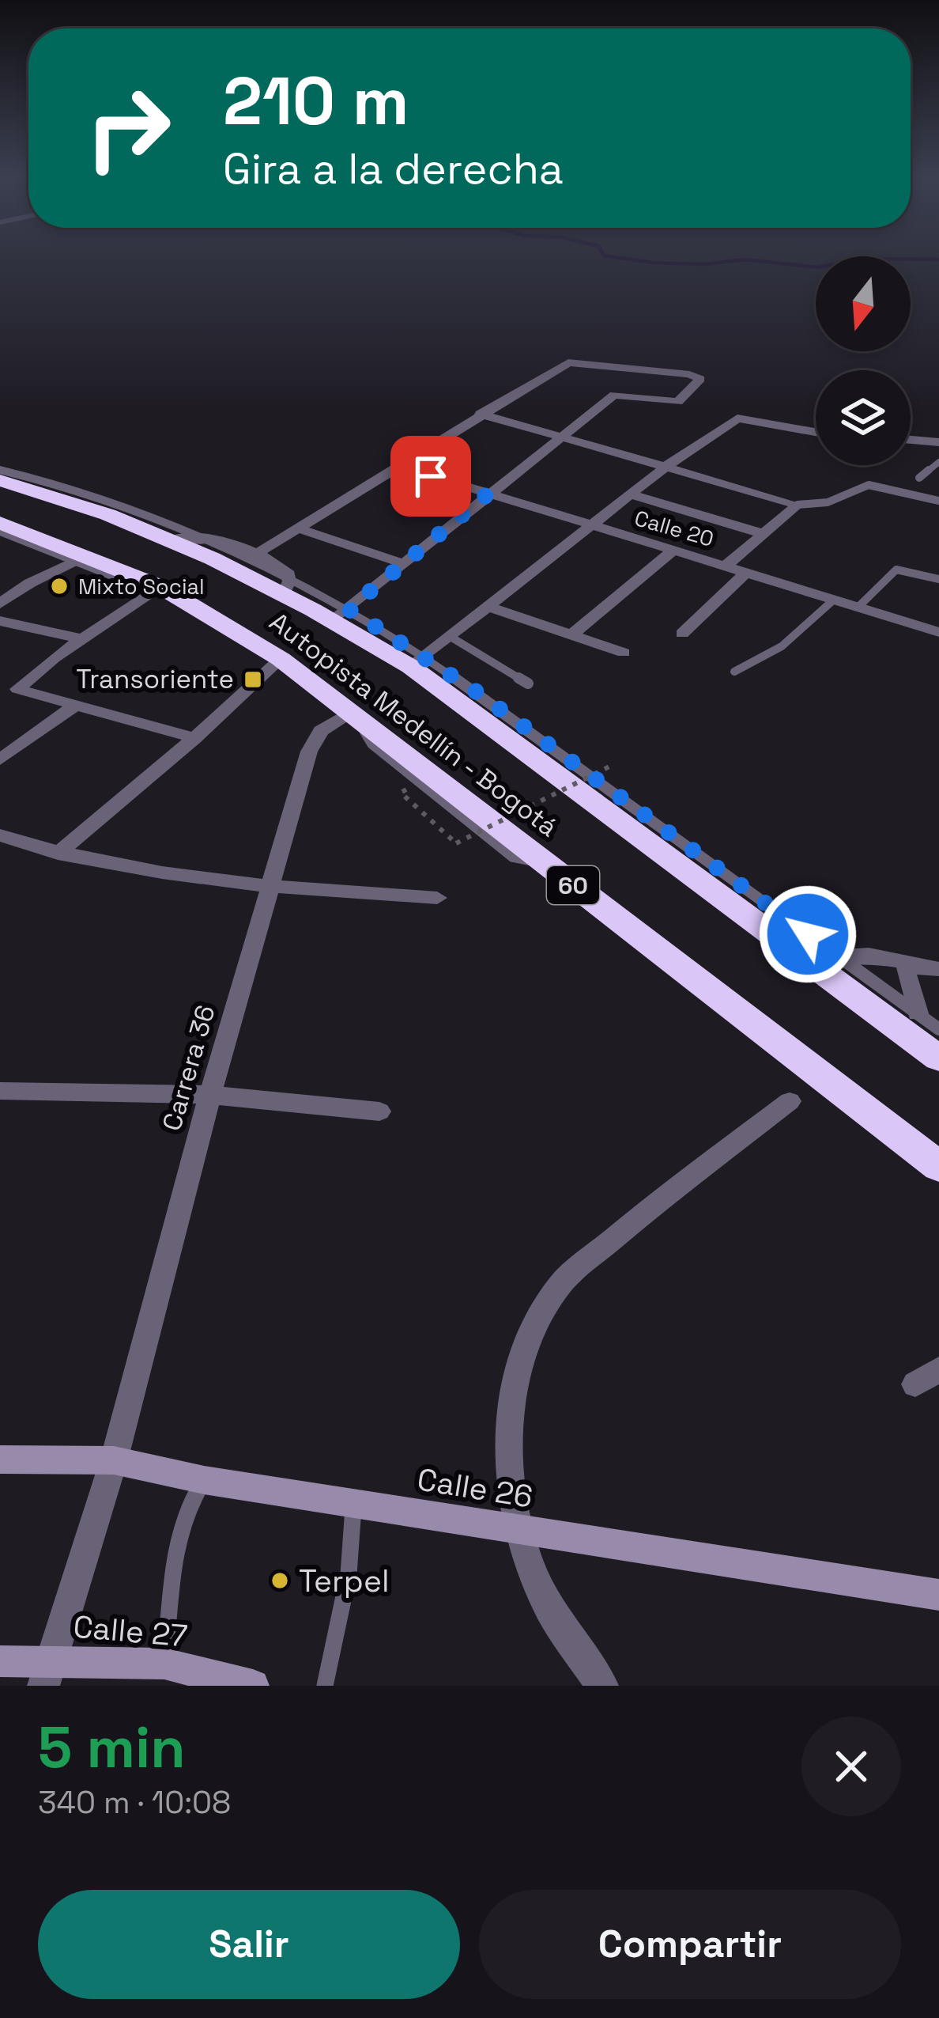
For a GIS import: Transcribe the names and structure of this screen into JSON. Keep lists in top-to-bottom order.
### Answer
{
  "streets": {
    "highway": ["Autopista Medellín - Bogotá", "60"],
    "street": [
      "Calle 20",
      "Carrera 36",
      "Calle 26",
      "Calle 27"
    ]
  },
  "crossings": [
    ["Autopista Medellín - Bogotá", "Carrera 36"],
    ["Carrera 36", "Calle 26"],
    ["Carrera 36", "Calle 27"]
  ],
  "places": {
    "other": ["Mixto Social", "Terpel"],
    "transit": ["Transoriente"]
  },
  "north": "bottom",
  "page": {
    "turn": ["210 m", "Gira a la derecha"],
    "heading": ["5 min", "340 m · 10:08"],
    "buttons": ["Salir", "Compartir"]
  }
}
